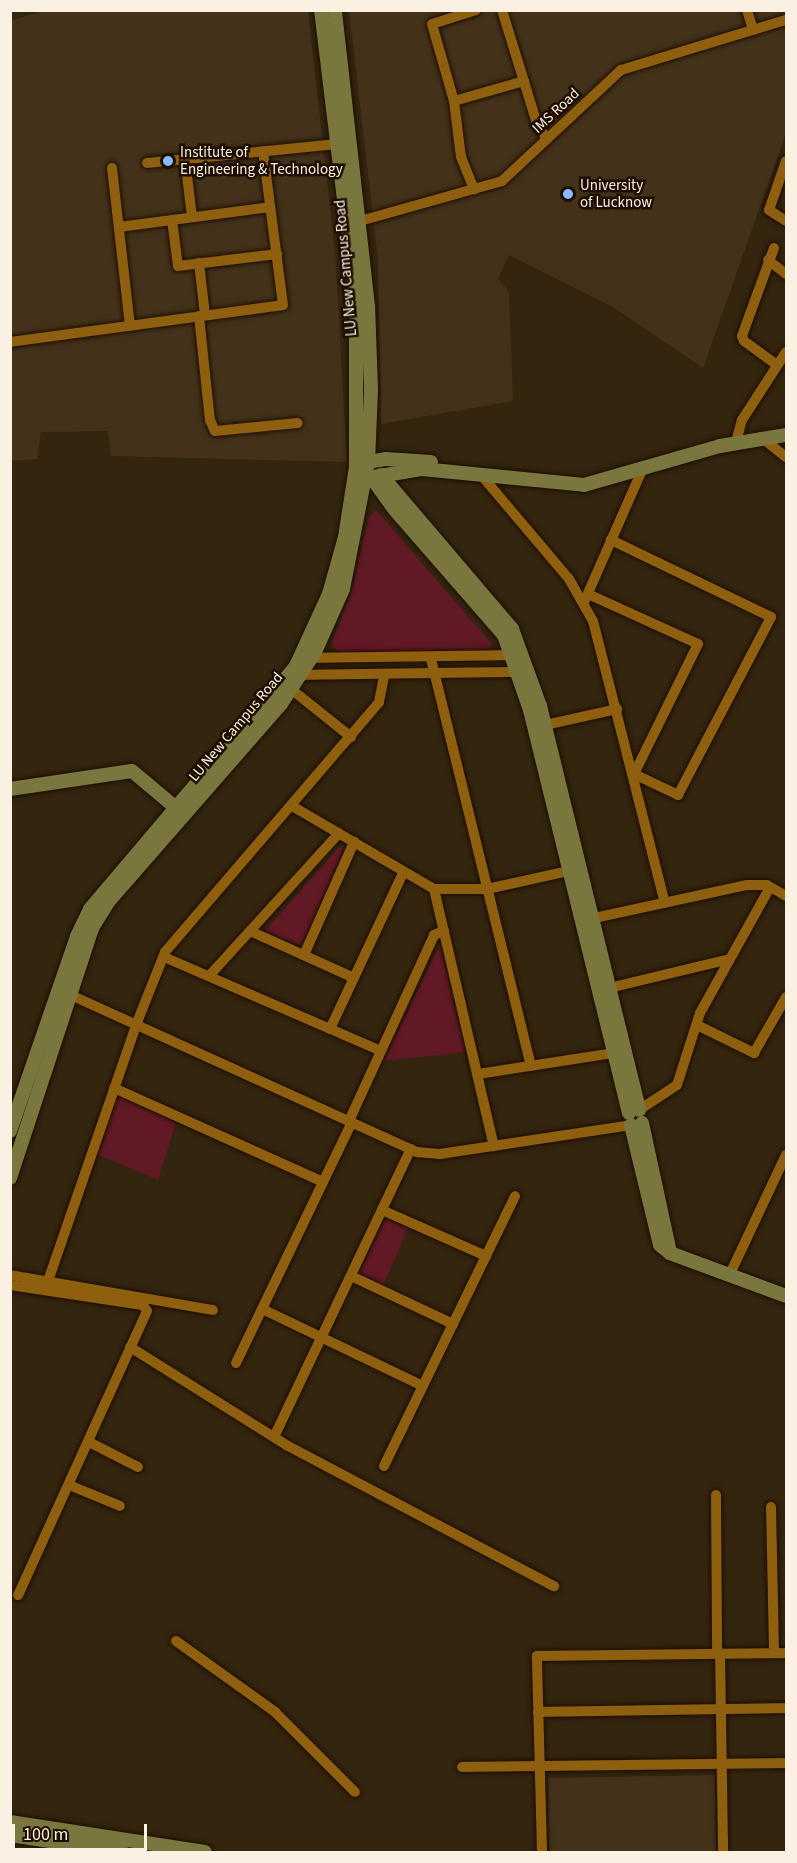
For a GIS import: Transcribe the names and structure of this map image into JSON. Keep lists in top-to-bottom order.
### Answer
{
  "streets": {
    "street": ["IMS Road", "LU New Campus Road"]
  },
  "crossings": [
    ["IMS Road", "LU New Campus Road"]
  ],
  "places": ["Institute of Engineering & Technology", "University of Lucknow"],
  "scale_bar": "100 m"
}
